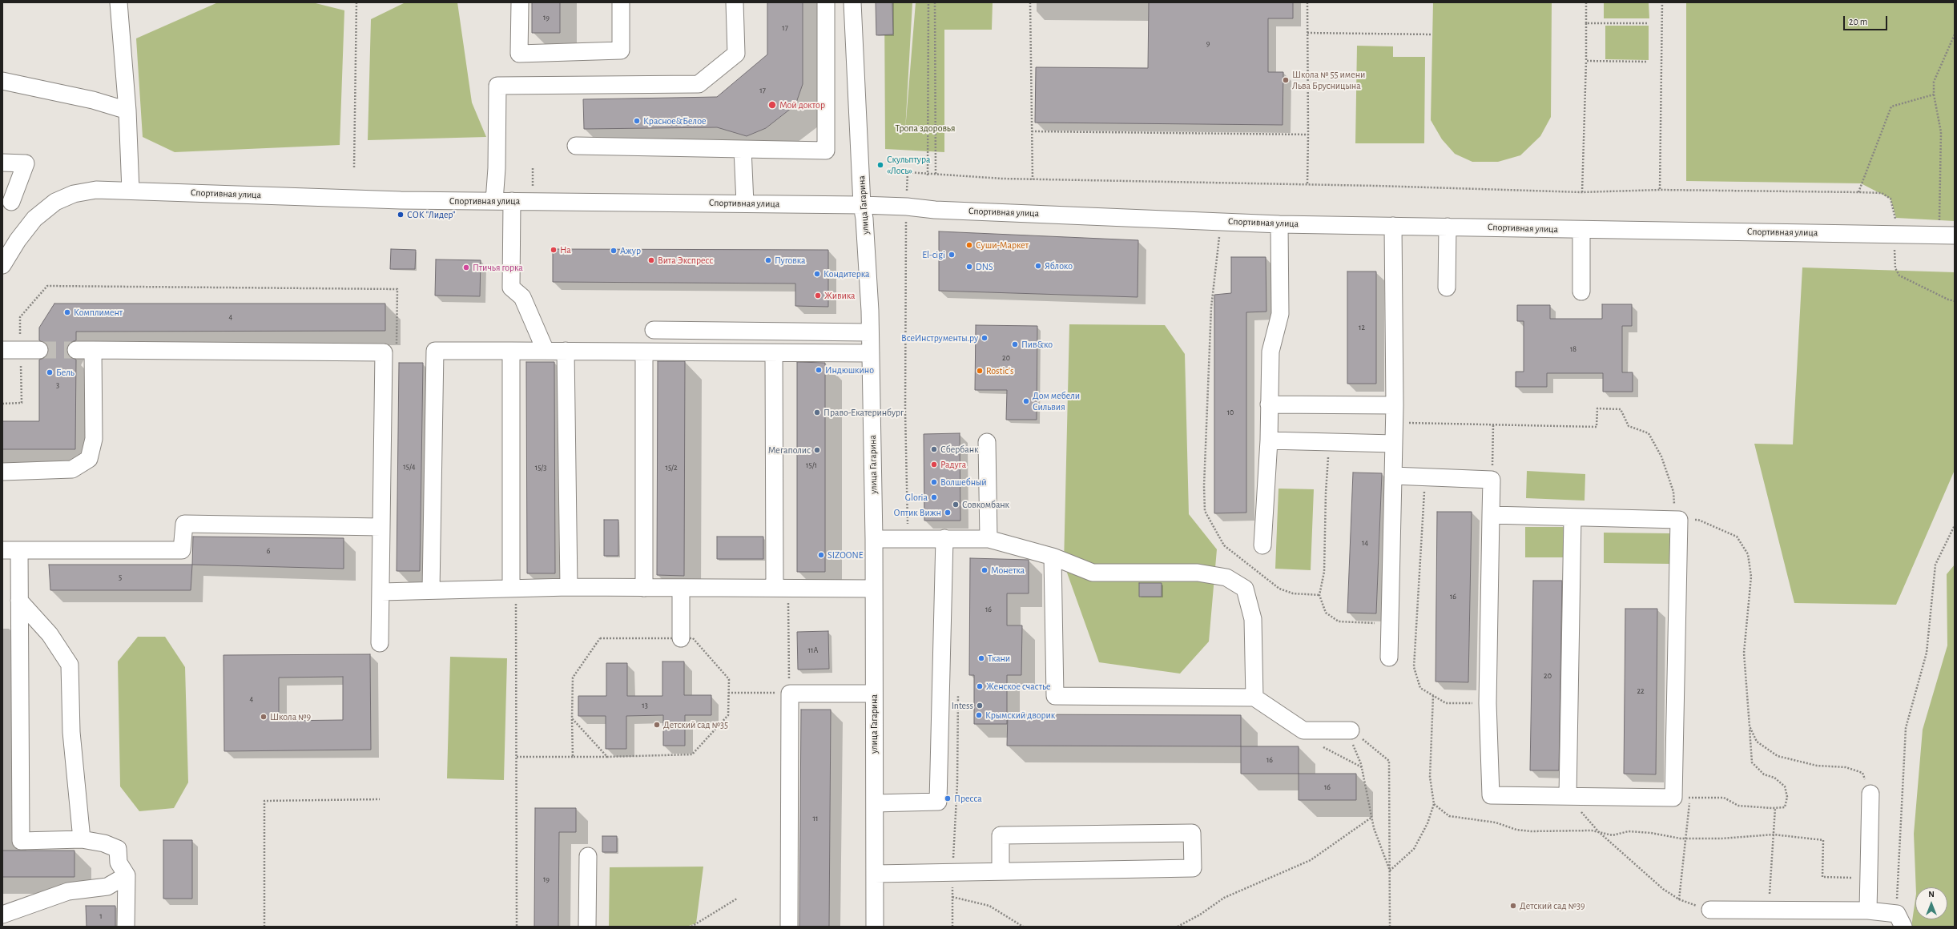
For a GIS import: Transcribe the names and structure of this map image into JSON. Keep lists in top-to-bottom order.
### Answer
{
  "streets": {
    "street": ["Спортивная улица", "улица Гагарина"]
  },
  "crossings": [
    ["Спортивная улица", "улица Гагарина"]
  ],
  "parks": ["Тропа здоровья"],
  "places": [
    "Школа № 55 имени Льва Брусницына",
    "Мой доктор",
    "Красное&Белое",
    "Скульптура «Лось»",
    "СОК \"Лидер\"",
    "Суши-Маркет",
    "На",
    "Ажур",
    "El-cigi",
    "Вита Экспресс",
    "Пуговка",
    "Яблоко",
    "DNS",
    "Птичья горка",
    "Кондитерка",
    "Живика",
    "Комплимент",
    "ВсеИнструменты.ру",
    "Пив&ко",
    "Индюшкино",
    "Rostic's",
    "Бель",
    "Дом мебели Сильвия",
    "Право-Екатеринбург",
    "Сбербанк",
    "Мегаполис",
    "Радуга",
    "Волшебный",
    "Gloria",
    "Совкомбанк",
    "Оптик Вижн",
    "SIZOONE",
    "Монетка",
    "Ткани",
    "Женское счастье",
    "Intess",
    "Крымский дворик",
    "Школа №9",
    "Детский сад №35",
    "Пресса",
    "Детский сад №39"
  ],
  "house_numbers": [
    "19",
    "17",
    "9",
    "17",
    "4",
    "12",
    "18",
    "20",
    "3",
    "10",
    "15/1",
    "15/4",
    "15/3",
    "15/2",
    "14",
    "6",
    "5",
    "16",
    "16",
    "11А",
    "20",
    "22",
    "4",
    "13",
    "16",
    "16",
    "11",
    "19",
    "1"
  ],
  "scale_bar": "20 m",
  "north": "top"
}
